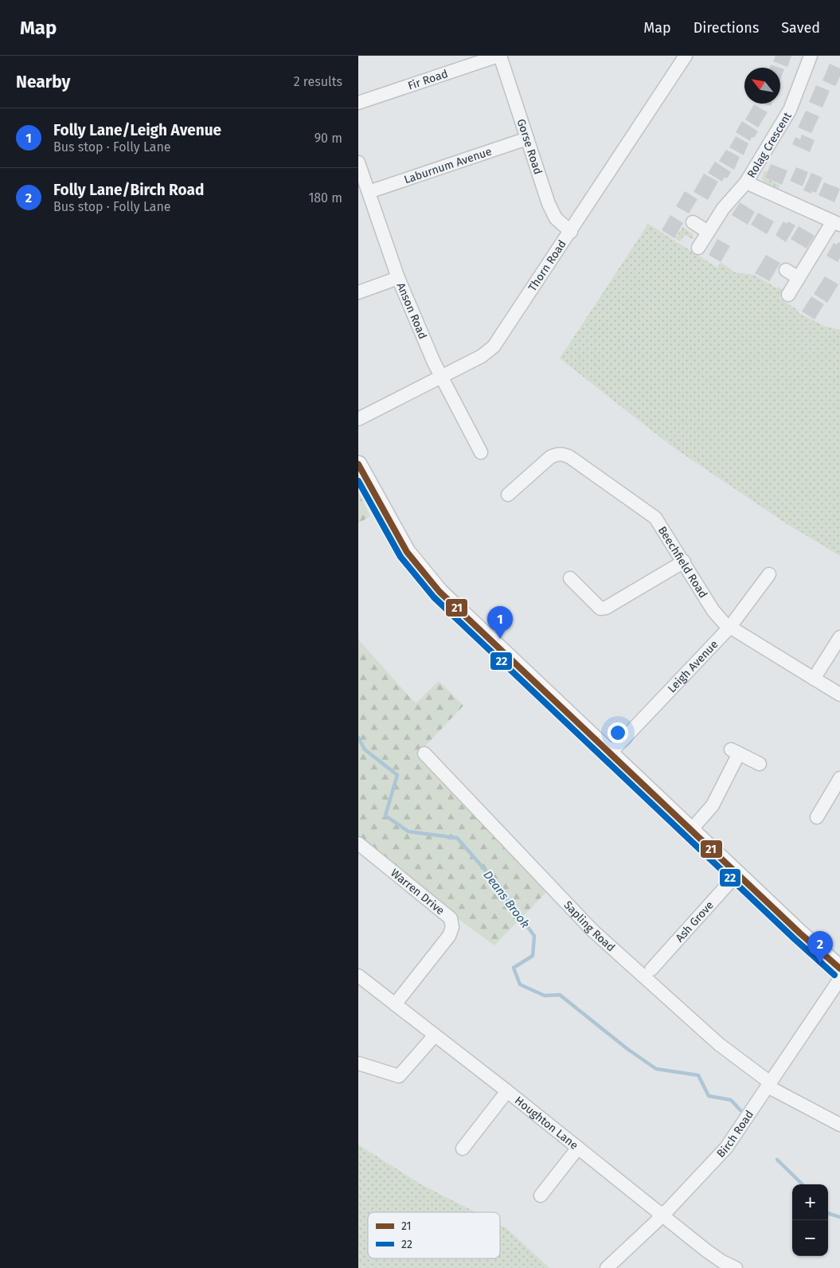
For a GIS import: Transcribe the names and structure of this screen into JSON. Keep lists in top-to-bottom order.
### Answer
{
  "streets": {
    "street": [
      "Fir Road",
      "Rolag Crescent",
      "Gorse Road",
      "Laburnum Avenue",
      "Thorn Road",
      "Anson Road",
      "Beechfield Road",
      "Leigh Avenue",
      "Warren Drive",
      "Ash Grove",
      "Sapling Road",
      "Houghton Lane",
      "Birch Road"
    ]
  },
  "crossings": [
    ["Fir Road", "Gorse Road"],
    ["Gorse Road", "Laburnum Avenue"],
    ["Gorse Road", "Thorn Road"],
    ["Laburnum Avenue", "Anson Road"],
    ["Thorn Road", "Anson Road"],
    ["Beechfield Road", "Leigh Avenue"],
    ["Warren Drive", "Houghton Lane"],
    ["Sapling Road", "Birch Road"],
    ["Houghton Lane", "Birch Road"]
  ],
  "water": ["Deans Brook"],
  "lines": ["transit line 21", "transit line 22"],
  "legend": ["21", "22"],
  "north": "top left",
  "page": {
    "header": "Map",
    "nav": ["Map", "Directions", "Saved"],
    "heading": ["Nearby", "2 results"],
    "list": [
      {
        "mark": "1",
        "name": "Folly Lane/Leigh Avenue",
        "note": "Bus stop · Folly Lane",
        "value": "90 m"
      },
      {
        "mark": "2",
        "name": "Folly Lane/Birch Road",
        "note": "Bus stop · Folly Lane",
        "value": "180 m"
      }
    ],
    "pins": ["1", "2"],
    "map_buttons": ["+", "−"]
  }
}
